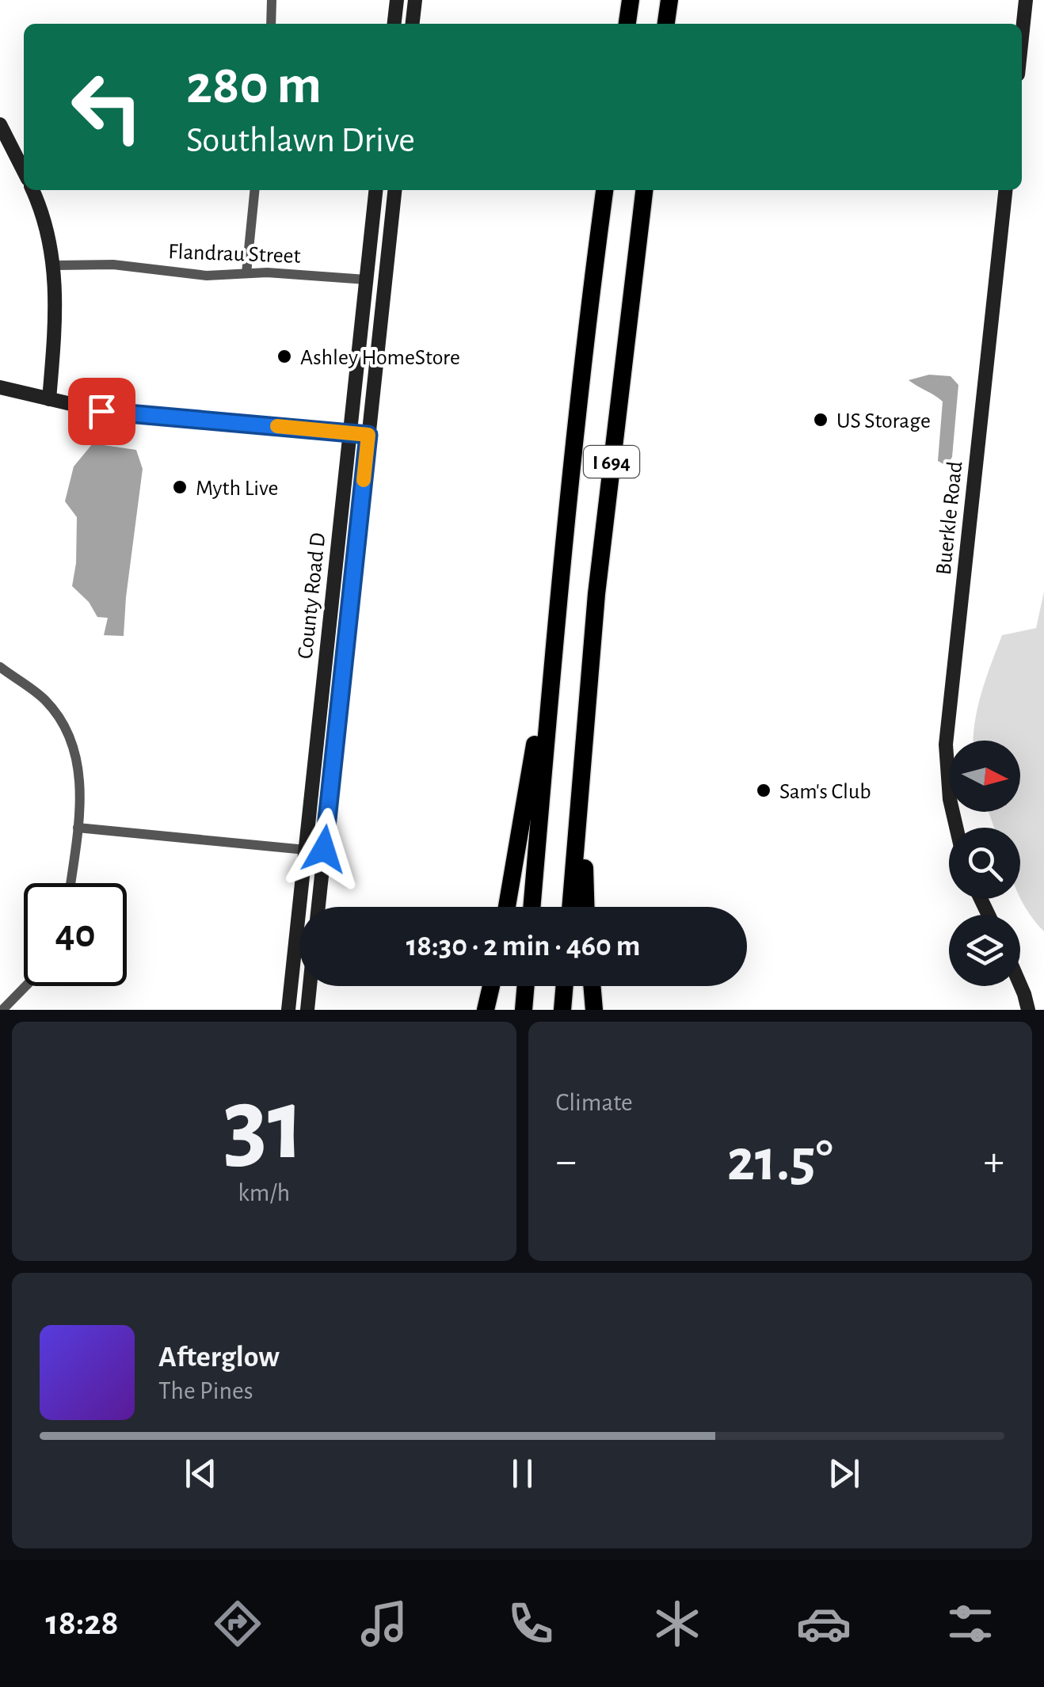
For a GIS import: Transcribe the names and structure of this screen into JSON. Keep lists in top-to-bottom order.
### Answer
{
  "streets": {
    "highway": ["I 694"],
    "street": ["Flandrau Street", "Buerkle Road", "County Road D"]
  },
  "crossings": [
    ["Flandrau Street", "County Road D"]
  ],
  "places": [
    "Ashley HomeStore",
    "US Storage",
    "Myth Live",
    "Sam's Club"
  ],
  "north": "right",
  "page": {
    "turn": ["280 m", "Southlawn Drive"],
    "limit": "40",
    "trip": "18:30 · 2 min · 460 m",
    "tile": [
      ["31", "km/h"],
      "Climate"
    ],
    "heat": ["−", "21.5°", "+"],
    "song": ["Afterglow", "The Pines"],
    "tabs": "18:28"
  }
}
